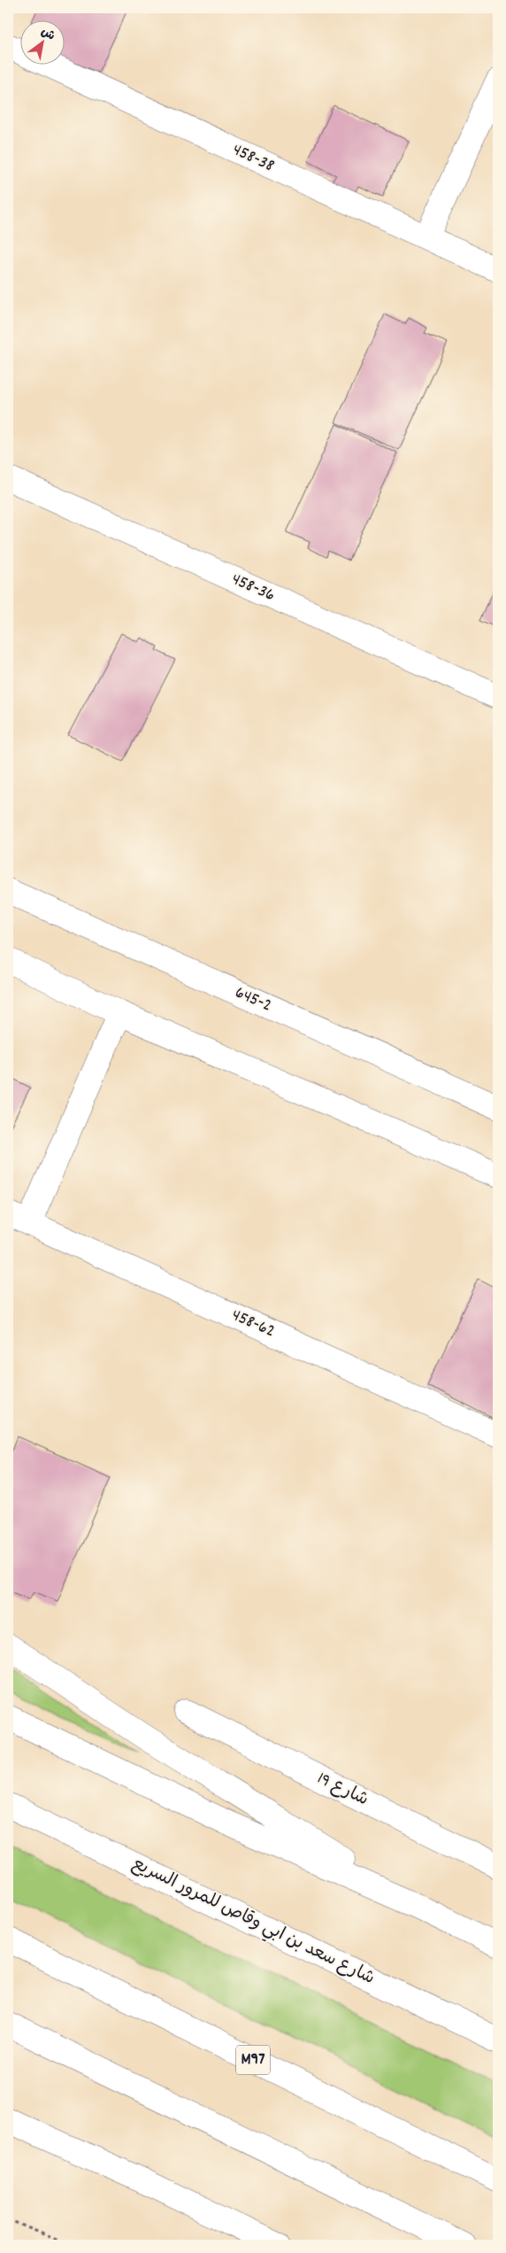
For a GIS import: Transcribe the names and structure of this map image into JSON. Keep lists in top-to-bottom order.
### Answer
{
  "streets": {
    "main road": [
      "458-38",
      "458-36",
      "645-2",
      "458-62",
      "شارع 19",
      "شارع سعد بن ابي وقاص للمرور السريع",
      "M97"
    ]
  },
  "north": "top right"
}
